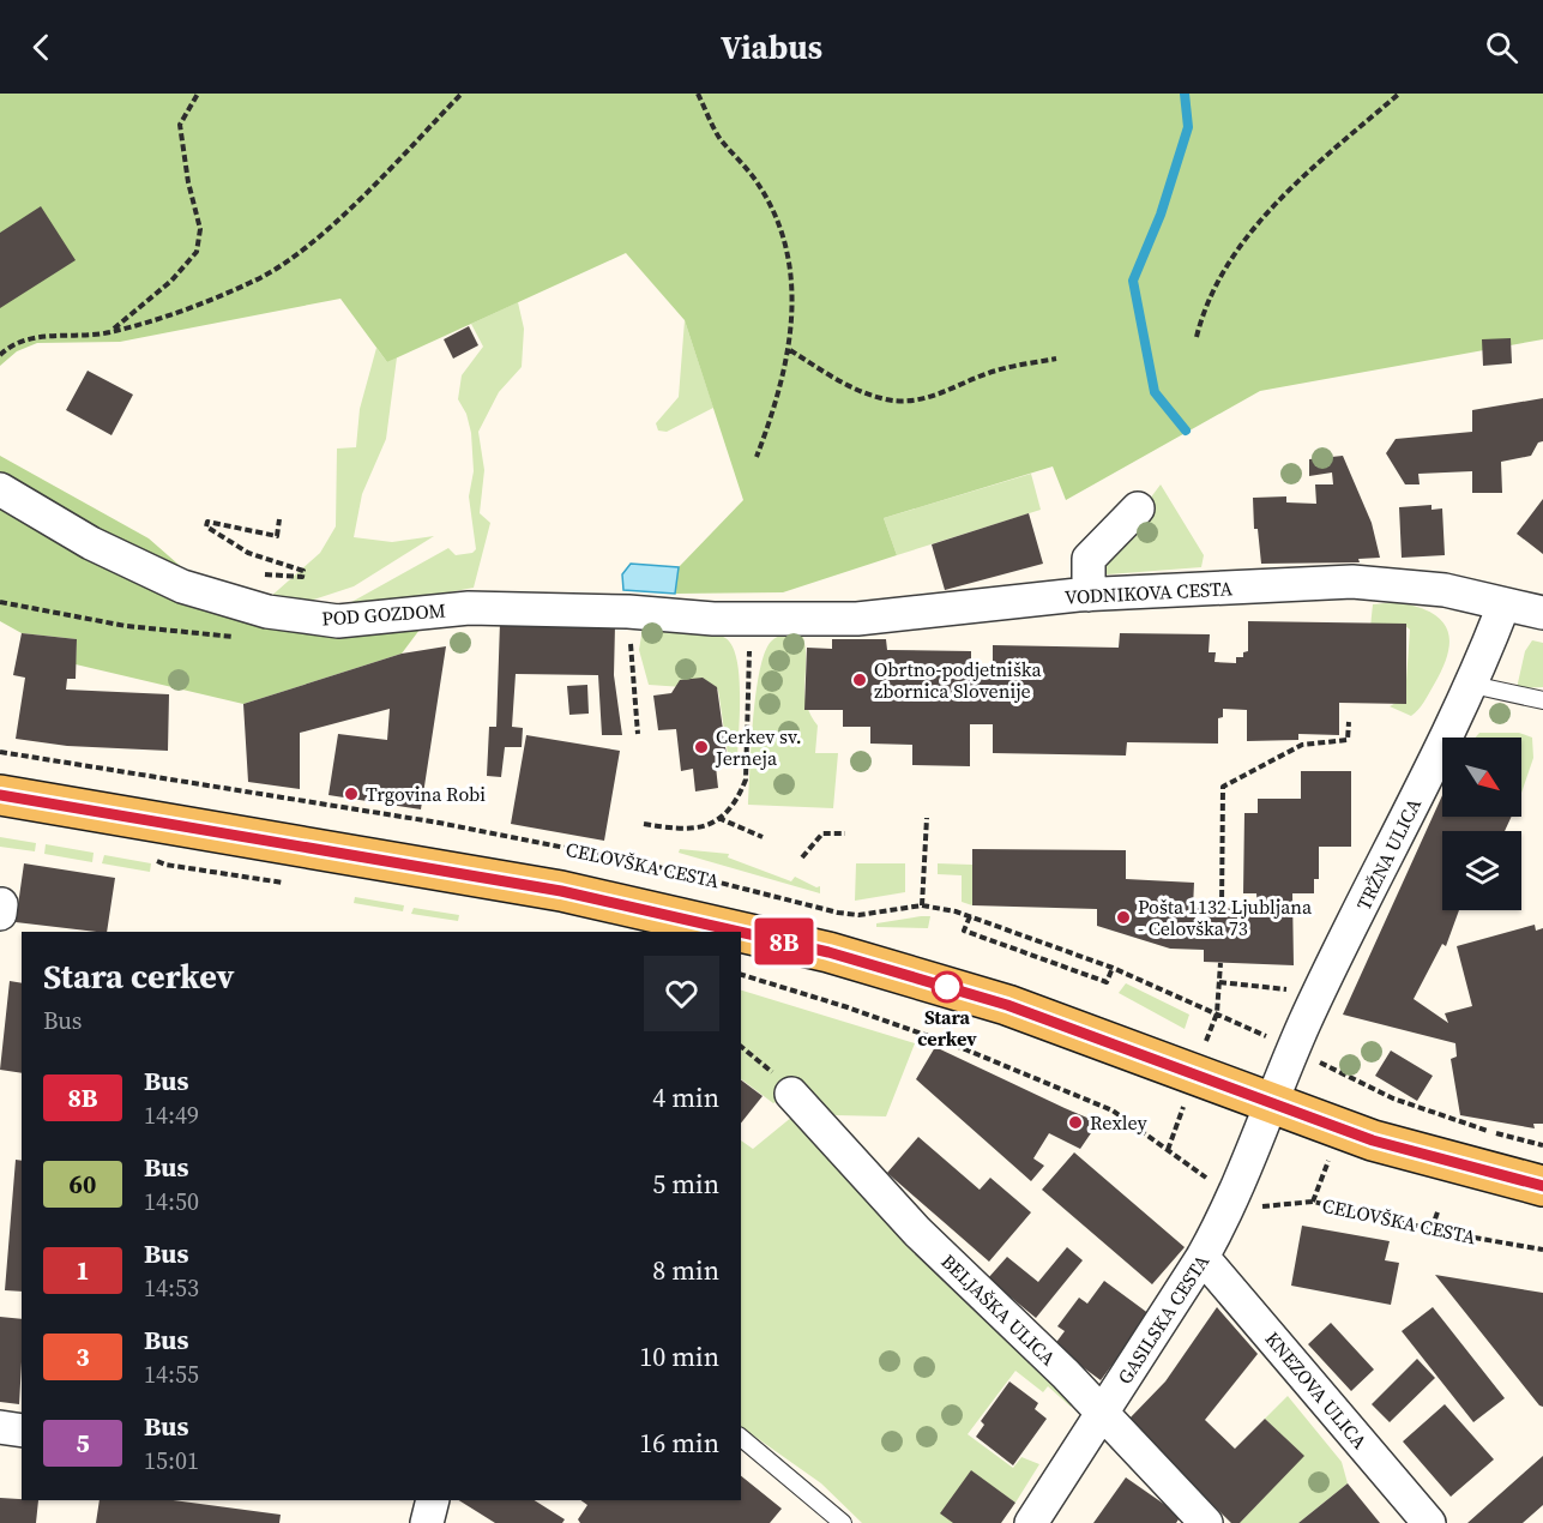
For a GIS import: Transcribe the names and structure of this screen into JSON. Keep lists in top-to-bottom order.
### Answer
{
  "streets": {
    "street": [
      "VODNIKOVA CESTA",
      "POD GOZDOM",
      "TRŽNA ULICA",
      "BELJAŠKA ULICA",
      "GASILSKA CESTA",
      "KNEZOVA ULICA"
    ],
    "path": ["CELOVŠKA CESTA"]
  },
  "crossings": [
    ["VODNIKOVA CESTA", "POD GOZDOM"],
    ["VODNIKOVA CESTA", "TRŽNA ULICA"],
    ["TRŽNA ULICA", "GASILSKA CESTA"],
    ["BELJAŠKA ULICA", "GASILSKA CESTA"],
    ["GASILSKA CESTA", "KNEZOVA ULICA"]
  ],
  "places": [
    "Obrtno-podjetniška zbornica Slovenije",
    "Cerkev sv. Jerneja",
    "Trgovina Robi",
    "Pošta 1132 Ljubljana - Celovška 73",
    "Stara cerkev",
    "Rexley"
  ],
  "lines": ["bus line 8B"],
  "north": "bottom right",
  "page": {
    "header": "Viabus",
    "on_map": "8B",
    "heading": ["Stara cerkev", "Bus"],
    "list": [
      {
        "mark": "8B",
        "name": "Bus",
        "note": "14:49",
        "value": "4 min"
      },
      {
        "mark": "60",
        "name": "Bus",
        "note": "14:50",
        "value": "5 min"
      },
      {
        "mark": "1",
        "name": "Bus",
        "note": "14:53",
        "value": "8 min"
      },
      {
        "mark": "3",
        "name": "Bus",
        "note": "14:55",
        "value": "10 min"
      },
      {
        "mark": "5",
        "name": "Bus",
        "note": "15:01",
        "value": "16 min"
      }
    ]
  }
}
